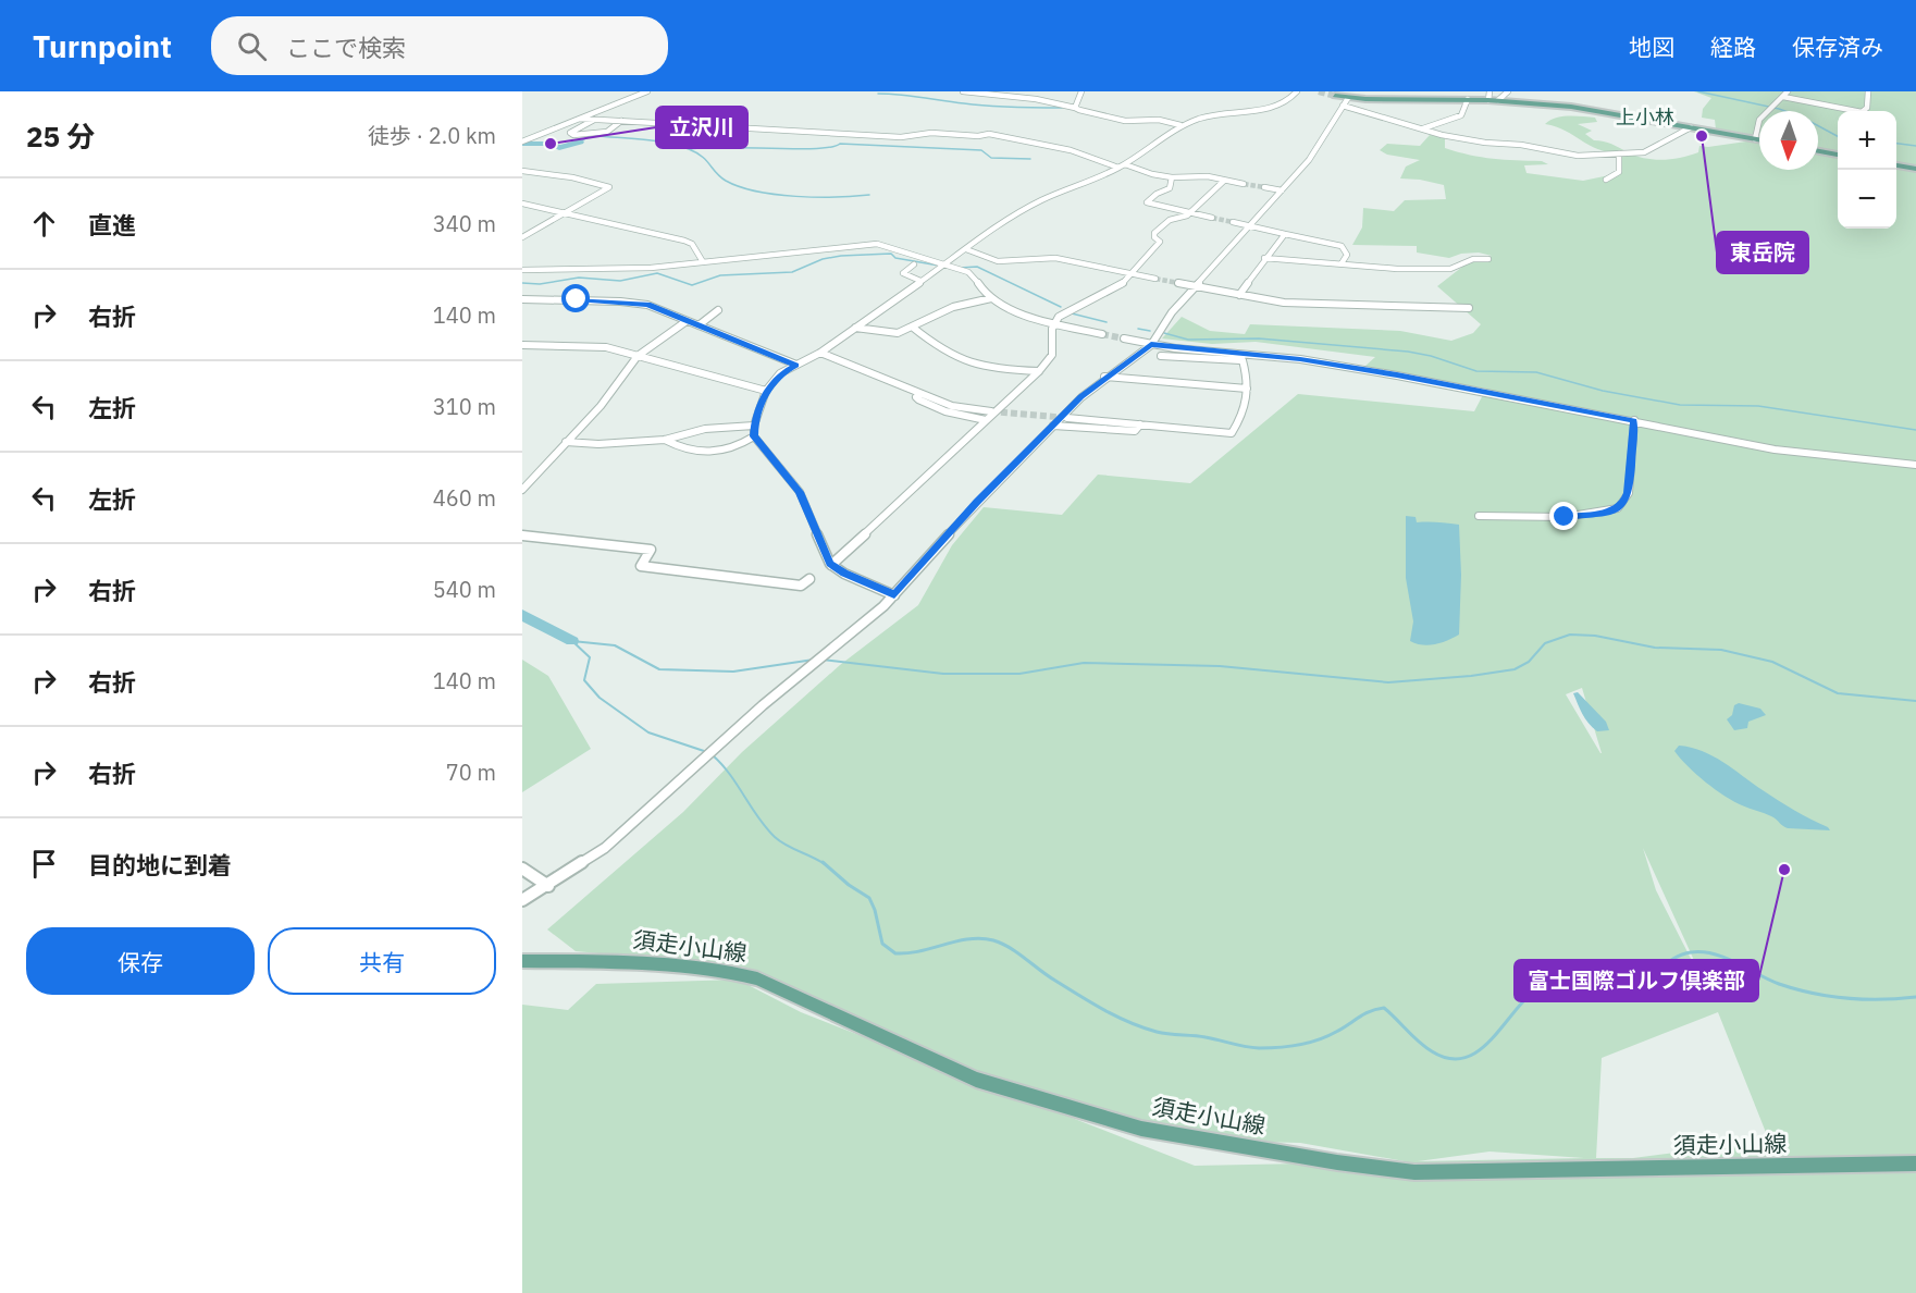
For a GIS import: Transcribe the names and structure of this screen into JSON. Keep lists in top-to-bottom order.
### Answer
{
  "streets": {
    "main road": ["須走小山線"]
  },
  "districts": ["上小林"],
  "places": ["東岳院", "立沢川", "富士国際ゴルフ倶楽部"],
  "north": "bottom",
  "page": {
    "header": "Turnpoint",
    "search": "ここで検索",
    "nav": ["地図", "経路", "保存済み"],
    "heading": ["25 分", "徒歩 · 2.0 km"],
    "map_buttons": ["+", "−"],
    "list": [
      ["直進", "340 m"],
      ["右折", "140 m"],
      ["左折", "310 m"],
      ["左折", "460 m"],
      ["右折", "540 m"],
      ["右折", "140 m"],
      ["右折", "70 m"],
      "目的地に到着"
    ],
    "buttons": ["保存", "共有"]
  }
}
